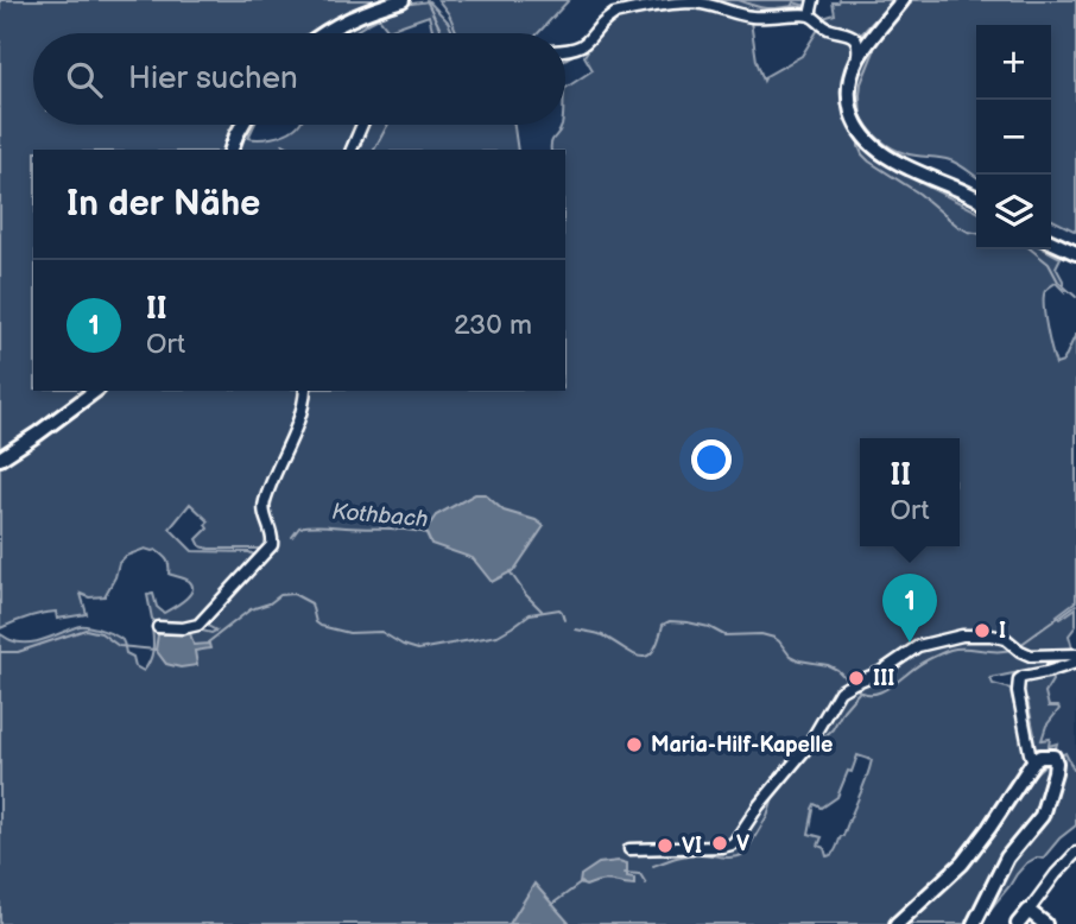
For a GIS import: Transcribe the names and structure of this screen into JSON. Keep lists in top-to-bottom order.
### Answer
{
  "water": ["Kothbach"],
  "places": [
    "I",
    "III",
    "Maria-Hilf-Kapelle",
    "V",
    "VI"
  ],
  "page": {
    "map_buttons": ["+", "−"],
    "search": "Hier suchen",
    "heading": "In der Nähe",
    "list": [
      {
        "mark": "1",
        "name": "II",
        "note": "Ort",
        "value": "230 m"
      }
    ],
    "popup": ["II", "Ort"],
    "pins": "1"
  }
}
